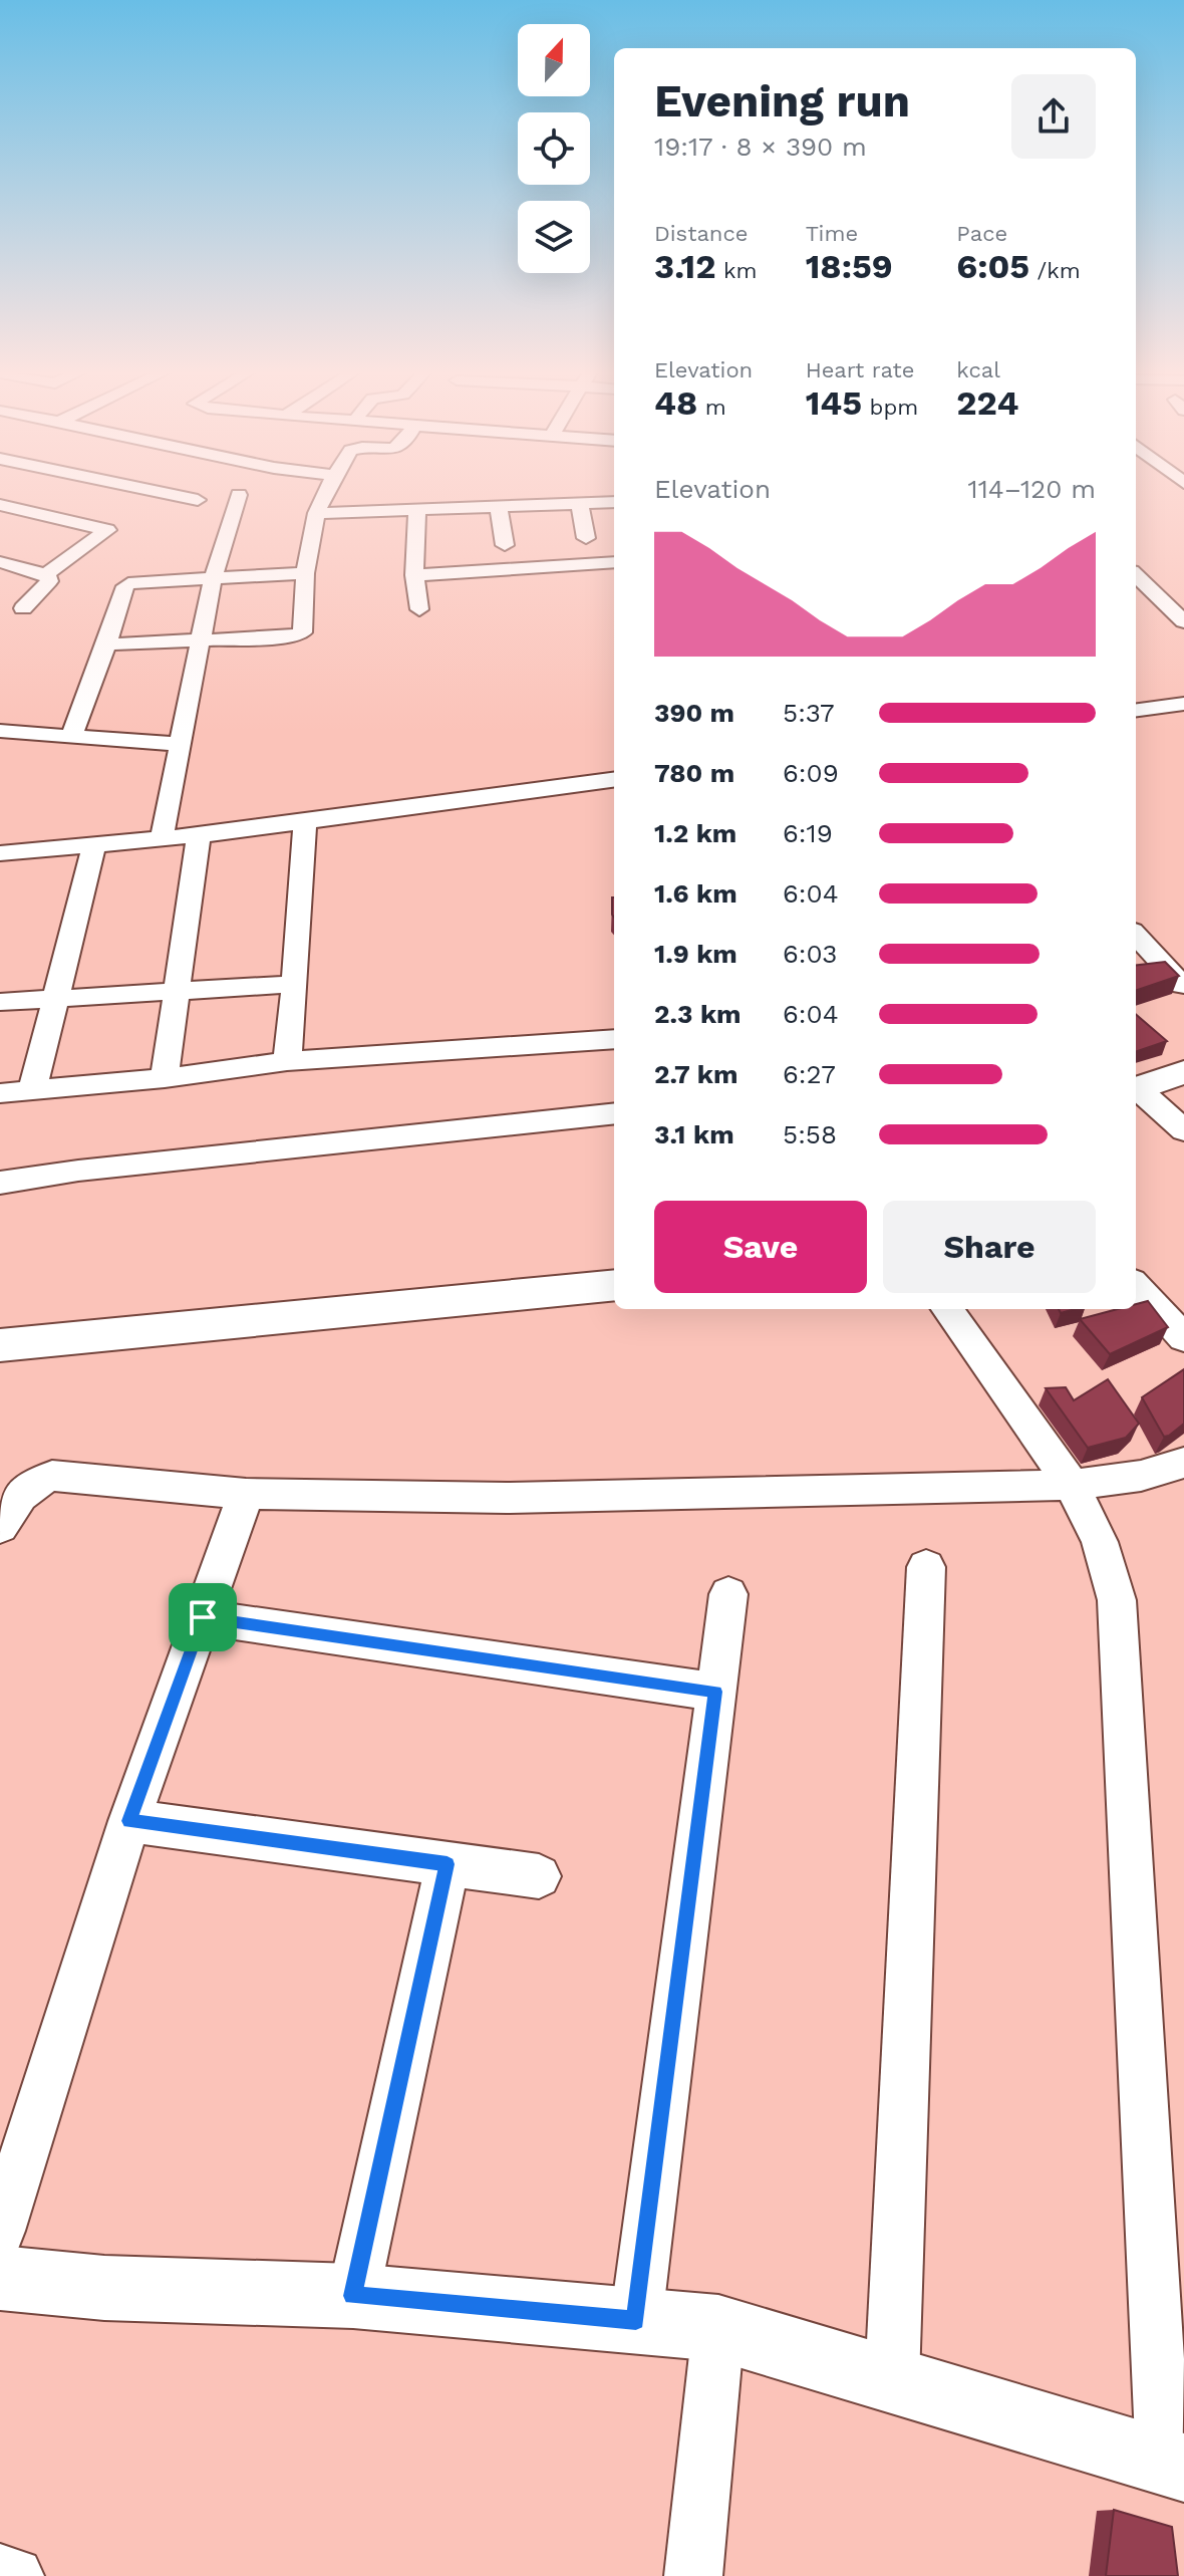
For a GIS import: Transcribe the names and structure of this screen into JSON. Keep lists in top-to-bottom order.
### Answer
{
  "north": "top",
  "page": {
    "heading": ["Evening run", "19:17 · 8 × 390 m"],
    "stats": [
      ["Distance", "3.12 km"],
      ["Time", "18:59"],
      ["Pace", "6:05 /km"],
      ["Elevation", "48 m"],
      ["Heart rate", "145 bpm"],
      ["kcal", "224"]
    ],
    "chart": ["Elevation", "114–120 m"],
    "list": [
      {
        "name": "390 m",
        "note": "5:37"
      },
      {
        "name": "780 m",
        "note": "6:09"
      },
      {
        "name": "1.2 km",
        "note": "6:19"
      },
      {
        "name": "1.6 km",
        "note": "6:04"
      },
      {
        "name": "1.9 km",
        "note": "6:03"
      },
      {
        "name": "2.3 km",
        "note": "6:04"
      },
      {
        "name": "2.7 km",
        "note": "6:27"
      },
      {
        "name": "3.1 km",
        "note": "5:58"
      }
    ],
    "buttons": ["Save", "Share"]
  }
}
